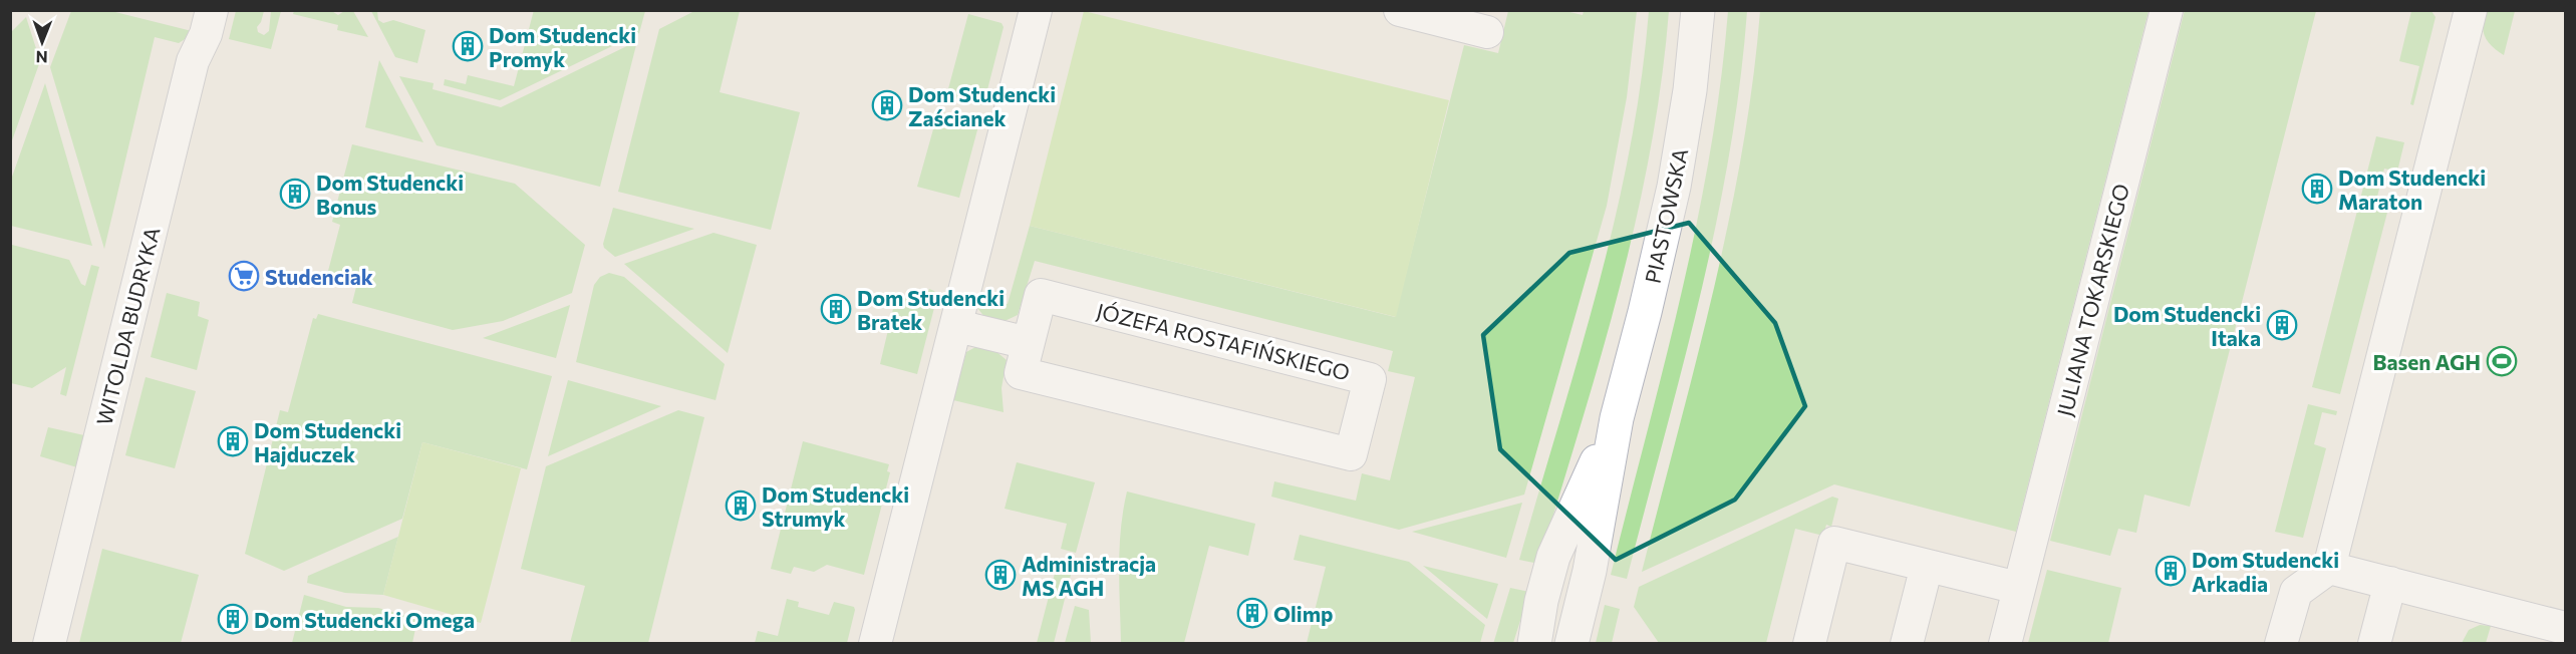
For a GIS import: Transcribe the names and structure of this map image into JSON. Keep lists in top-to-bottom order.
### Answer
{
  "streets": {
    "street": [
      "PIASTOWSKA",
      "JULIANA TOKARSKIEGO",
      "WITOLDA BUDRYKA",
      "JÓZEFA ROSTAFIŃSKIEGO"
    ]
  },
  "places": {
    "building": [
      "Dom Studencki Promyk",
      "Dom Studencki Zaścianek",
      "Dom Studencki Maraton",
      "Dom Studencki Bonus",
      "Dom Studencki Bratek",
      "Dom Studencki Itaka",
      "Dom Studencki Hajduczek",
      "Dom Studencki Strumyk",
      "Dom Studencki Arkadia",
      "Administracja MS AGH",
      "Olimp",
      "Dom Studencki Omega"
    ],
    "supermarket": ["Studenciak"],
    "sports": ["Basen AGH"]
  },
  "north": "bottom"
}
